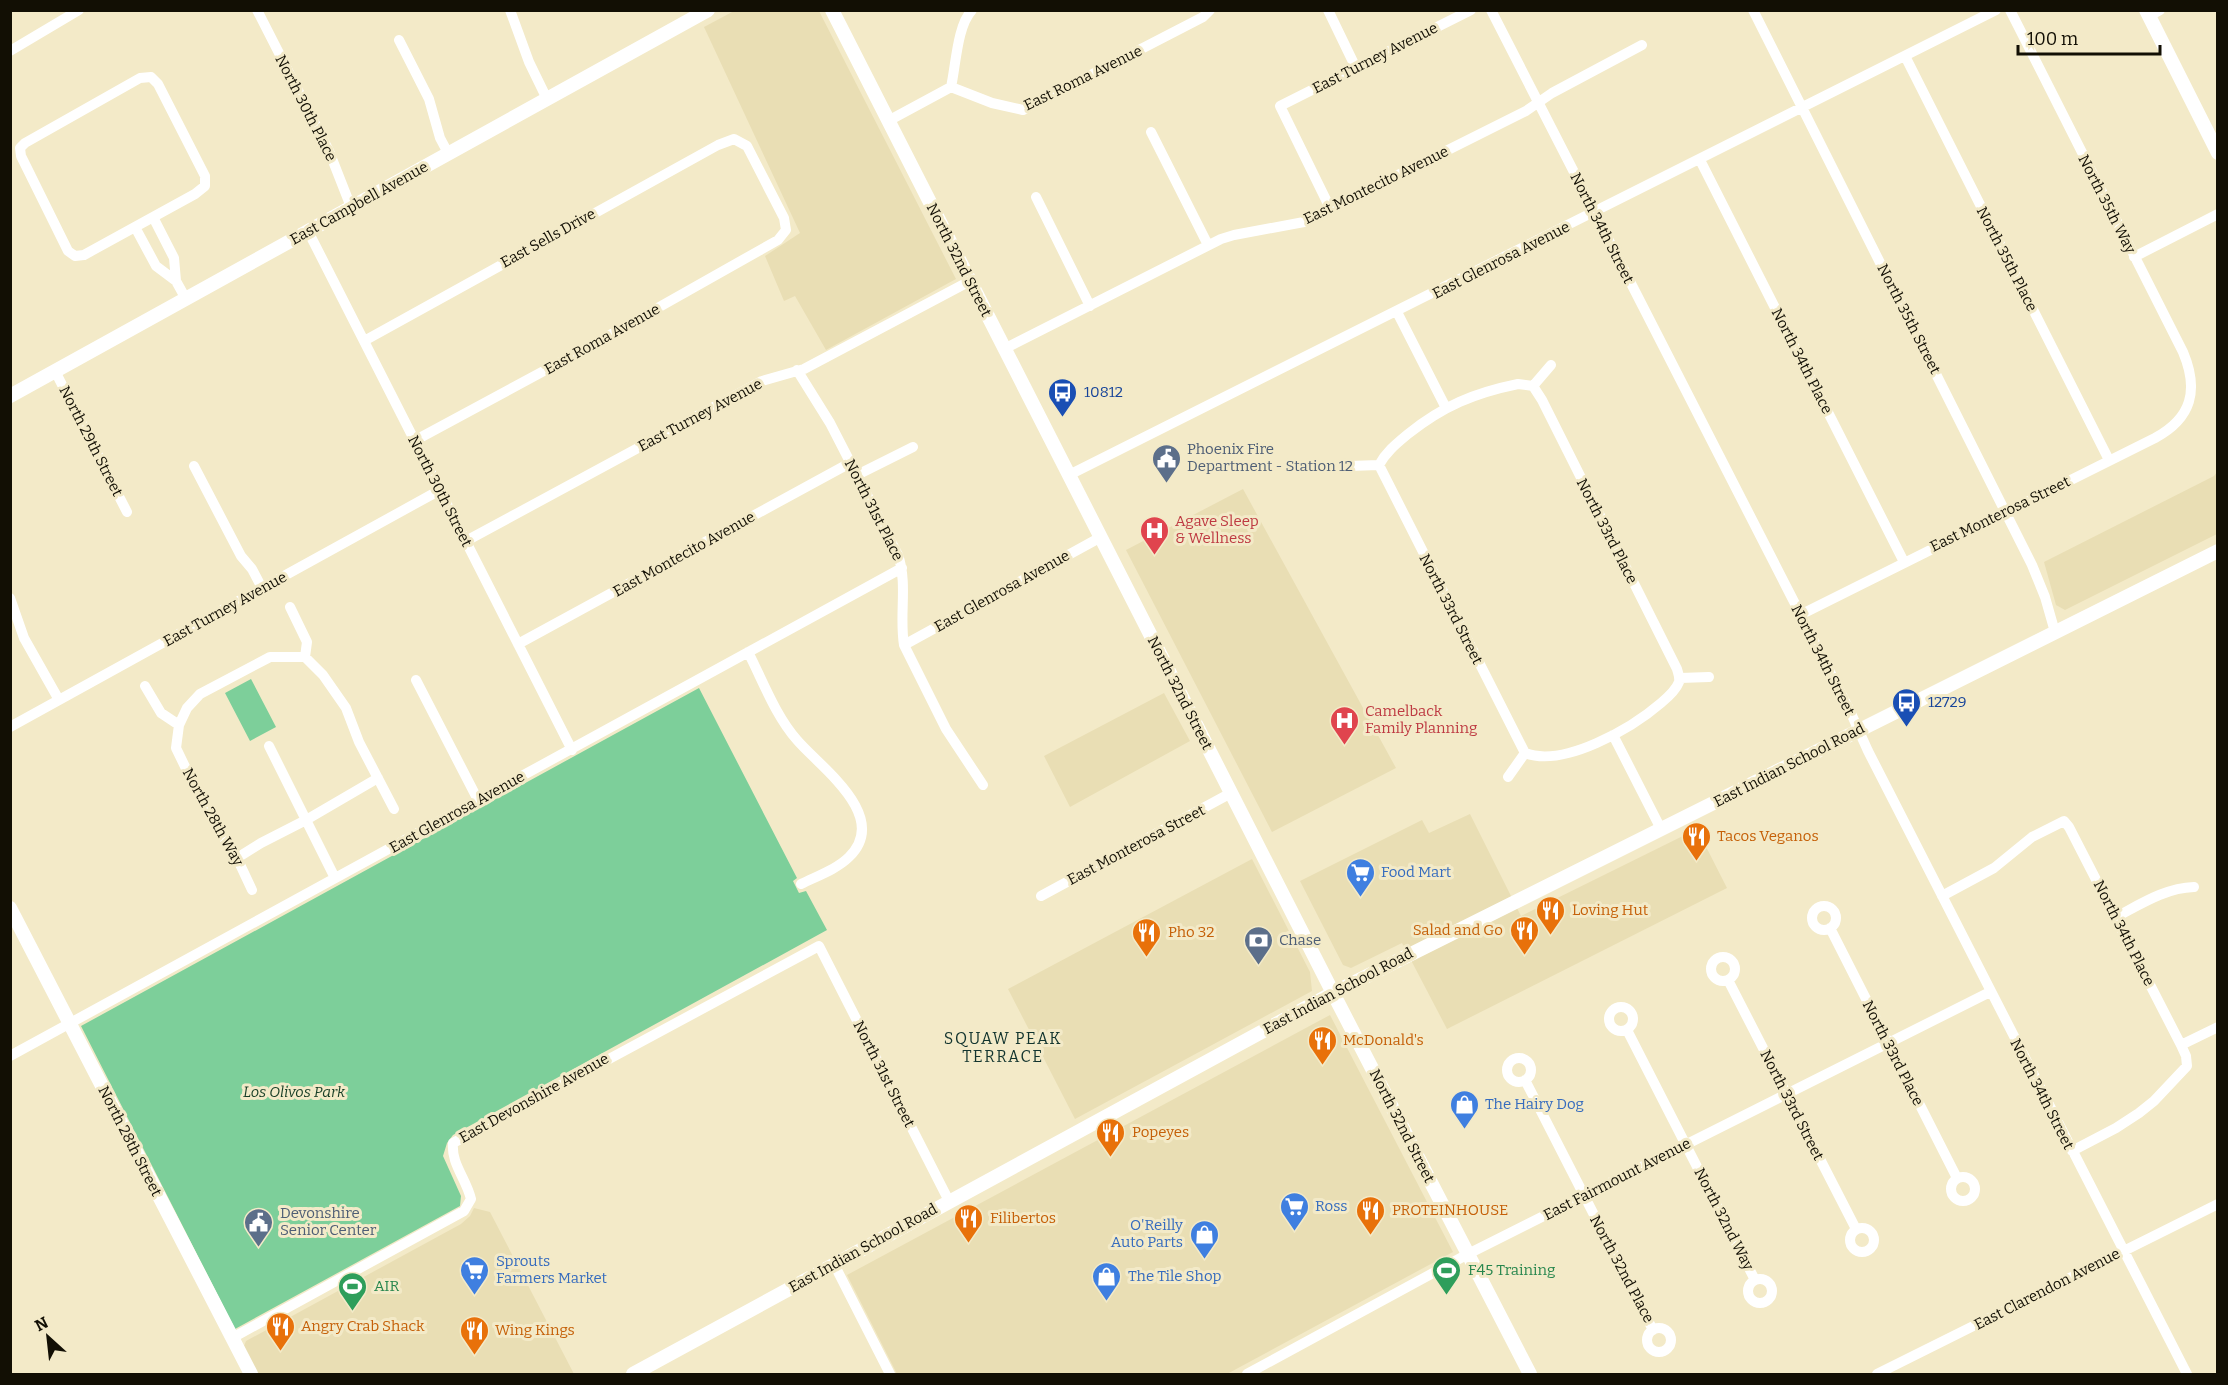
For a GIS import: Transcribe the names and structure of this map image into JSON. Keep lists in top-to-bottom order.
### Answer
{
  "streets": {
    "main road": [
      "East Campbell Avenue",
      "North 32nd Street",
      "East Indian School Road",
      "North 28th Street"
    ],
    "street": [
      "East Turney Avenue",
      "East Roma Avenue",
      "North 30th Place",
      "East Montecito Avenue",
      "North 35th Way",
      "North 34th Street",
      "East Sells Drive",
      "North 35th Place",
      "East Glenrosa Avenue",
      "North 35th Street",
      "North 34th Place",
      "North 29th Street",
      "North 30th Street",
      "North 31st Place",
      "East Monterosa Street",
      "North 33rd Place",
      "North 33rd Street",
      "North 28th Way",
      "North 31st Street",
      "East Devonshire Avenue",
      "East Fairmount Avenue",
      "North 32nd Way",
      "North 32nd Place",
      "East Clarendon Avenue"
    ]
  },
  "crossings": [
    ["East Turney Avenue", "East Montecito Avenue"],
    ["East Turney Avenue", "North 32nd Street"],
    ["East Turney Avenue", "North 30th Street"],
    ["East Turney Avenue", "North 31st Place"],
    ["East Roma Avenue", "East Sells Drive"],
    ["East Roma Avenue", "North 30th Street"],
    ["North 30th Place", "East Campbell Avenue"],
    ["East Montecito Avenue", "North 34th Street"],
    ["East Montecito Avenue", "North 32nd Street"],
    ["East Montecito Avenue", "North 30th Street"],
    ["East Montecito Avenue", "North 31st Place"],
    ["East Campbell Avenue", "North 29th Street"],
    ["East Campbell Avenue", "North 30th Street"],
    ["North 35th Way", "East Monterosa Street"],
    ["North 34th Street", "East Glenrosa Avenue"],
    ["North 34th Street", "North 34th Place"],
    ["North 34th Street", "East Monterosa Street"],
    ["North 34th Street", "East Indian School Road"],
    ["North 34th Street", "East Fairmount Avenue"],
    ["North 34th Street", "East Clarendon Avenue"],
    ["East Sells Drive", "North 30th Street"],
    ["North 35th Place", "East Glenrosa Avenue"],
    ["North 35th Place", "East Monterosa Street"],
    ["North 32nd Street", "East Glenrosa Avenue"],
    ["North 32nd Street", "East Monterosa Street"],
    ["North 32nd Street", "East Indian School Road"],
    ["North 32nd Street", "East Fairmount Avenue"],
    ["East Glenrosa Avenue", "North 35th Street"],
    ["East Glenrosa Avenue", "North 34th Place"],
    ["East Glenrosa Avenue", "North 30th Street"],
    ["East Glenrosa Avenue", "North 31st Place"],
    ["East Glenrosa Avenue", "North 28th Street"],
    ["North 35th Street", "East Monterosa Street"],
    ["North 35th Street", "East Indian School Road"],
    ["North 34th Place", "East Monterosa Street"],
    ["North 33rd Place", "East Fairmount Avenue"],
    ["North 33rd Street", "East Fairmount Avenue"],
    ["East Indian School Road", "North 31st Street"],
    ["North 31st Street", "East Devonshire Avenue"],
    ["East Devonshire Avenue", "North 28th Street"],
    ["East Fairmount Avenue", "North 32nd Way"],
    ["East Fairmount Avenue", "North 32nd Place"]
  ],
  "districts": ["SQUAW PEAK TERRACE"],
  "parks": ["Los Olivos Park"],
  "places": {
    "bus stop": ["10812", "12729"],
    "public building": ["Phoenix Fire Department - Station 12", "Devonshire Senior Center"],
    "hospital": ["Agave Sleep & Wellness", "Camelback Family Planning"],
    "restaurant": [
      "Tacos Veganos",
      "Loving Hut",
      "Salad and Go",
      "Pho 32",
      "McDonald's",
      "Popeyes",
      "PROTEINHOUSE",
      "Filibertos",
      "Angry Crab Shack",
      "Wing Kings"
    ],
    "supermarket": ["Food Mart", "Ross", "Sprouts Farmers Market"],
    "bank": ["Chase"],
    "shop": ["The Hairy Dog", "O'Reilly Auto Parts", "The Tile Shop"],
    "sports": ["F45 Training", "AIR"]
  },
  "scale_bar": "100 m",
  "north": "top left"
}
